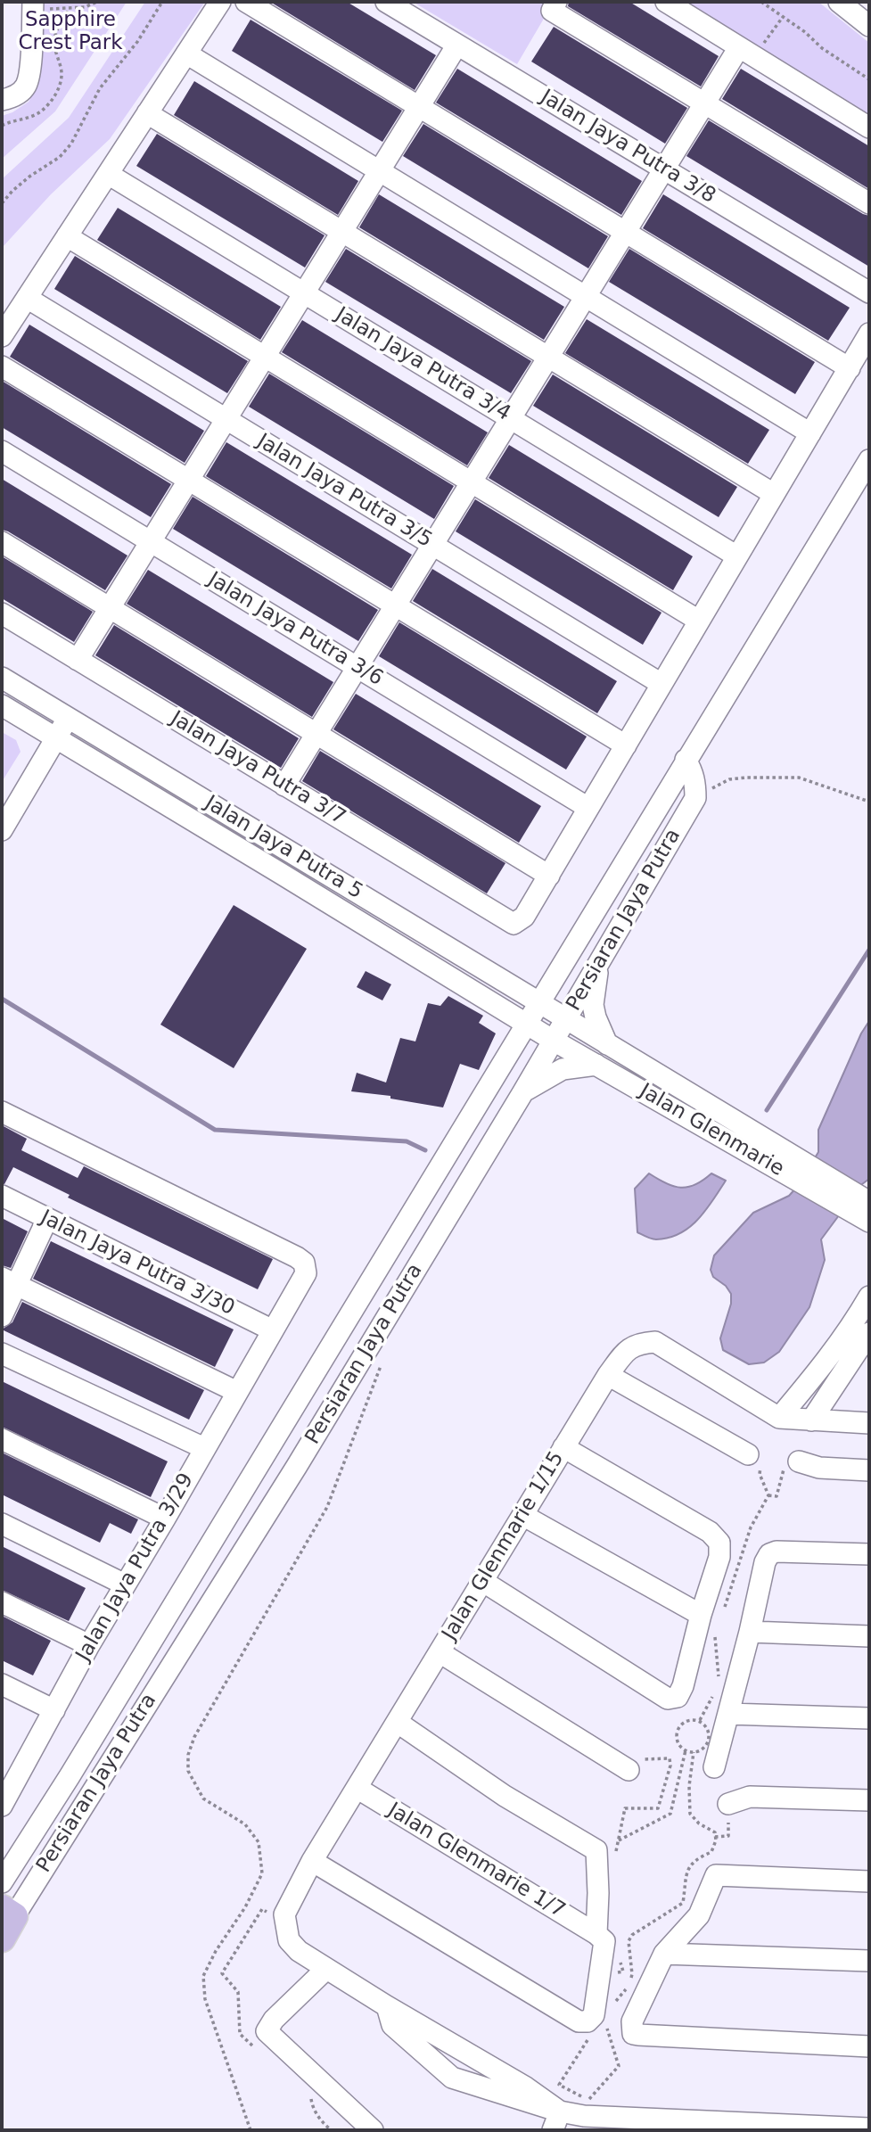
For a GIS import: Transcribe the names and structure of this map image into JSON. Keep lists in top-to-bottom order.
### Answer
{
  "streets": {
    "street": [
      "Jalan Jaya Putra 3/8",
      "Jalan Jaya Putra 3/4",
      "Jalan Jaya Putra 3/5",
      "Jalan Jaya Putra 3/6",
      "Jalan Jaya Putra 3/7",
      "Jalan Jaya Putra 5",
      "Persiaran Jaya Putra",
      "Jalan Glenmarie",
      "Jalan Jaya Putra 3/30",
      "Jalan Glenmarie 1/15",
      "Jalan Jaya Putra 3/29",
      "Jalan Glenmarie 1/7"
    ]
  },
  "crossings": [
    ["Jalan Jaya Putra 5", "Persiaran Jaya Putra"],
    ["Jalan Jaya Putra 5", "Jalan Glenmarie"],
    ["Persiaran Jaya Putra", "Jalan Glenmarie"],
    ["Jalan Jaya Putra 3/30", "Jalan Jaya Putra 3/29"],
    ["Jalan Glenmarie 1/15", "Jalan Glenmarie 1/7"]
  ],
  "parks": ["Sapphire Crest Park"]
}
